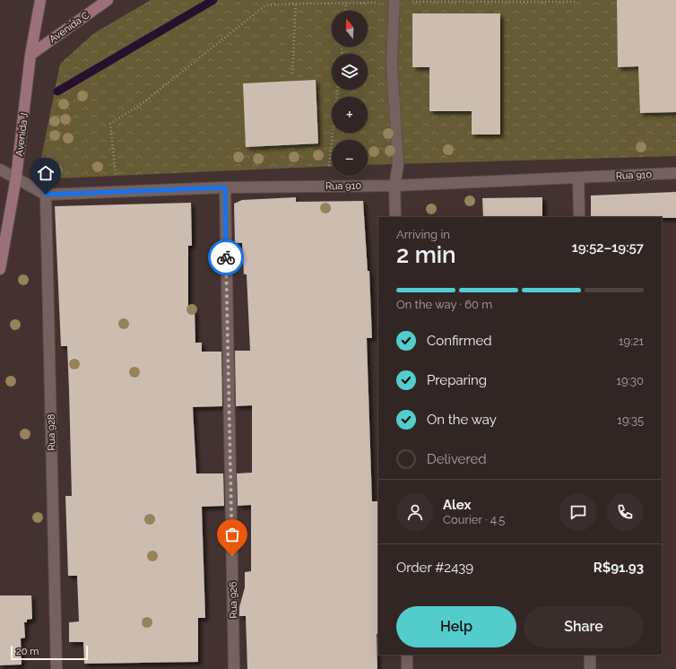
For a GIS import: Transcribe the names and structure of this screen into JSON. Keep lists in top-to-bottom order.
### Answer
{
  "streets": {
    "street": [
      "Avenida C",
      "Avenida J",
      "Rua 910",
      "Rua 928",
      "Rua 926"
    ]
  },
  "crossings": [
    ["Avenida C", "Avenida J"],
    ["Rua 910", "Rua 928"],
    ["Rua 910", "Rua 926"]
  ],
  "scale_bar": "20 m",
  "north": "top",
  "page": {
    "map_buttons": ["+", "−"],
    "heading": ["2 min", "Arriving in", "19:52–19:57"],
    "panel": [
      "Alex",
      "Courier · 4.5",
      "Order #2439",
      "R$91.93"
    ],
    "bar": "On the way · 60 m",
    "list": [
      ["Confirmed", "19:21"],
      ["Preparing", "19:30"],
      ["On the way", "19:35"],
      "Delivered"
    ],
    "buttons": ["Help", "Share"],
    "scale": "20 m"
  }
}
